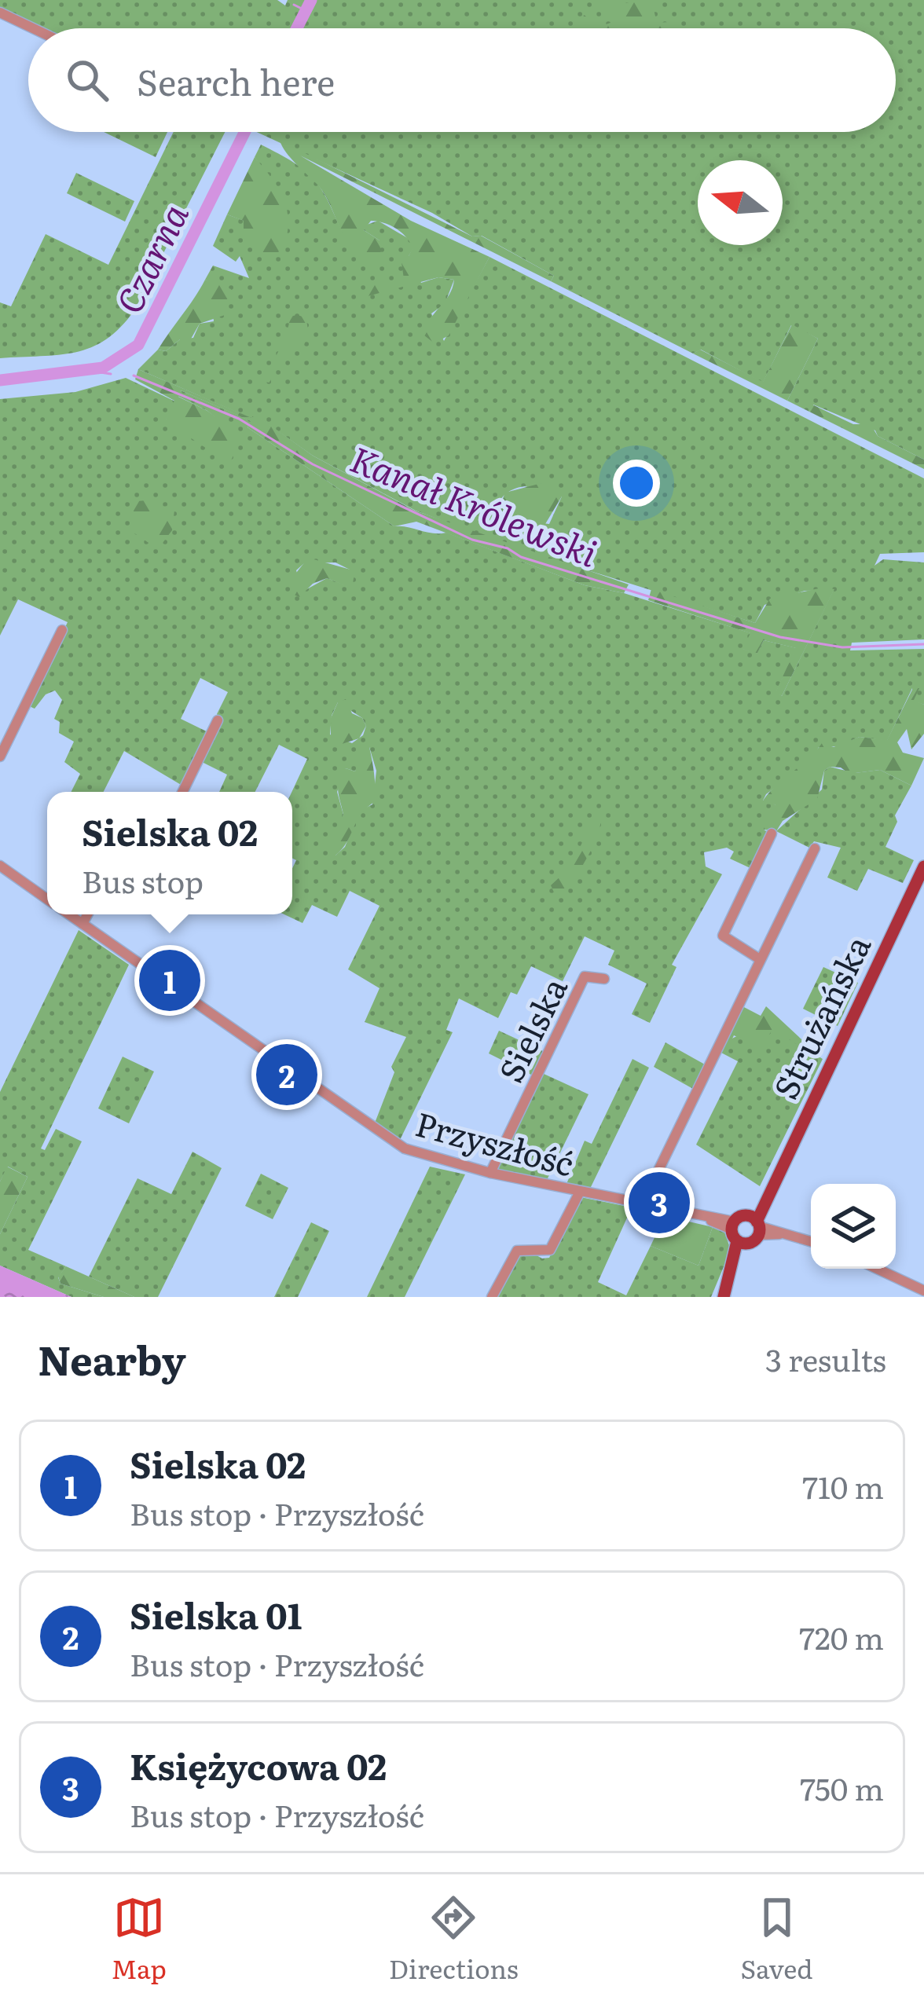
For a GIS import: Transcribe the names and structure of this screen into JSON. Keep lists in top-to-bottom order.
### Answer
{
  "streets": {
    "main road": ["Strużańska"],
    "street": ["Sielska", "Przyszłość"]
  },
  "crossings": [
    ["Sielska", "Przyszłość"]
  ],
  "water": ["Czarna", "Kanał Królewski"],
  "north": "left",
  "page": {
    "search": "Search here",
    "popup": ["Sielska 02", "Bus stop"],
    "pins": ["1", "2", "3"],
    "heading": ["Nearby", "3 results"],
    "list": [
      {
        "mark": "1",
        "name": "Sielska 02",
        "note": "Bus stop · Przyszłość",
        "value": "710 m"
      },
      {
        "mark": "2",
        "name": "Sielska 01",
        "note": "Bus stop · Przyszłość",
        "value": "720 m"
      },
      {
        "mark": "3",
        "name": "Księżycowa 02",
        "note": "Bus stop · Przyszłość",
        "value": "750 m"
      }
    ],
    "nav": ["Map", "Directions", "Saved"]
  }
}
